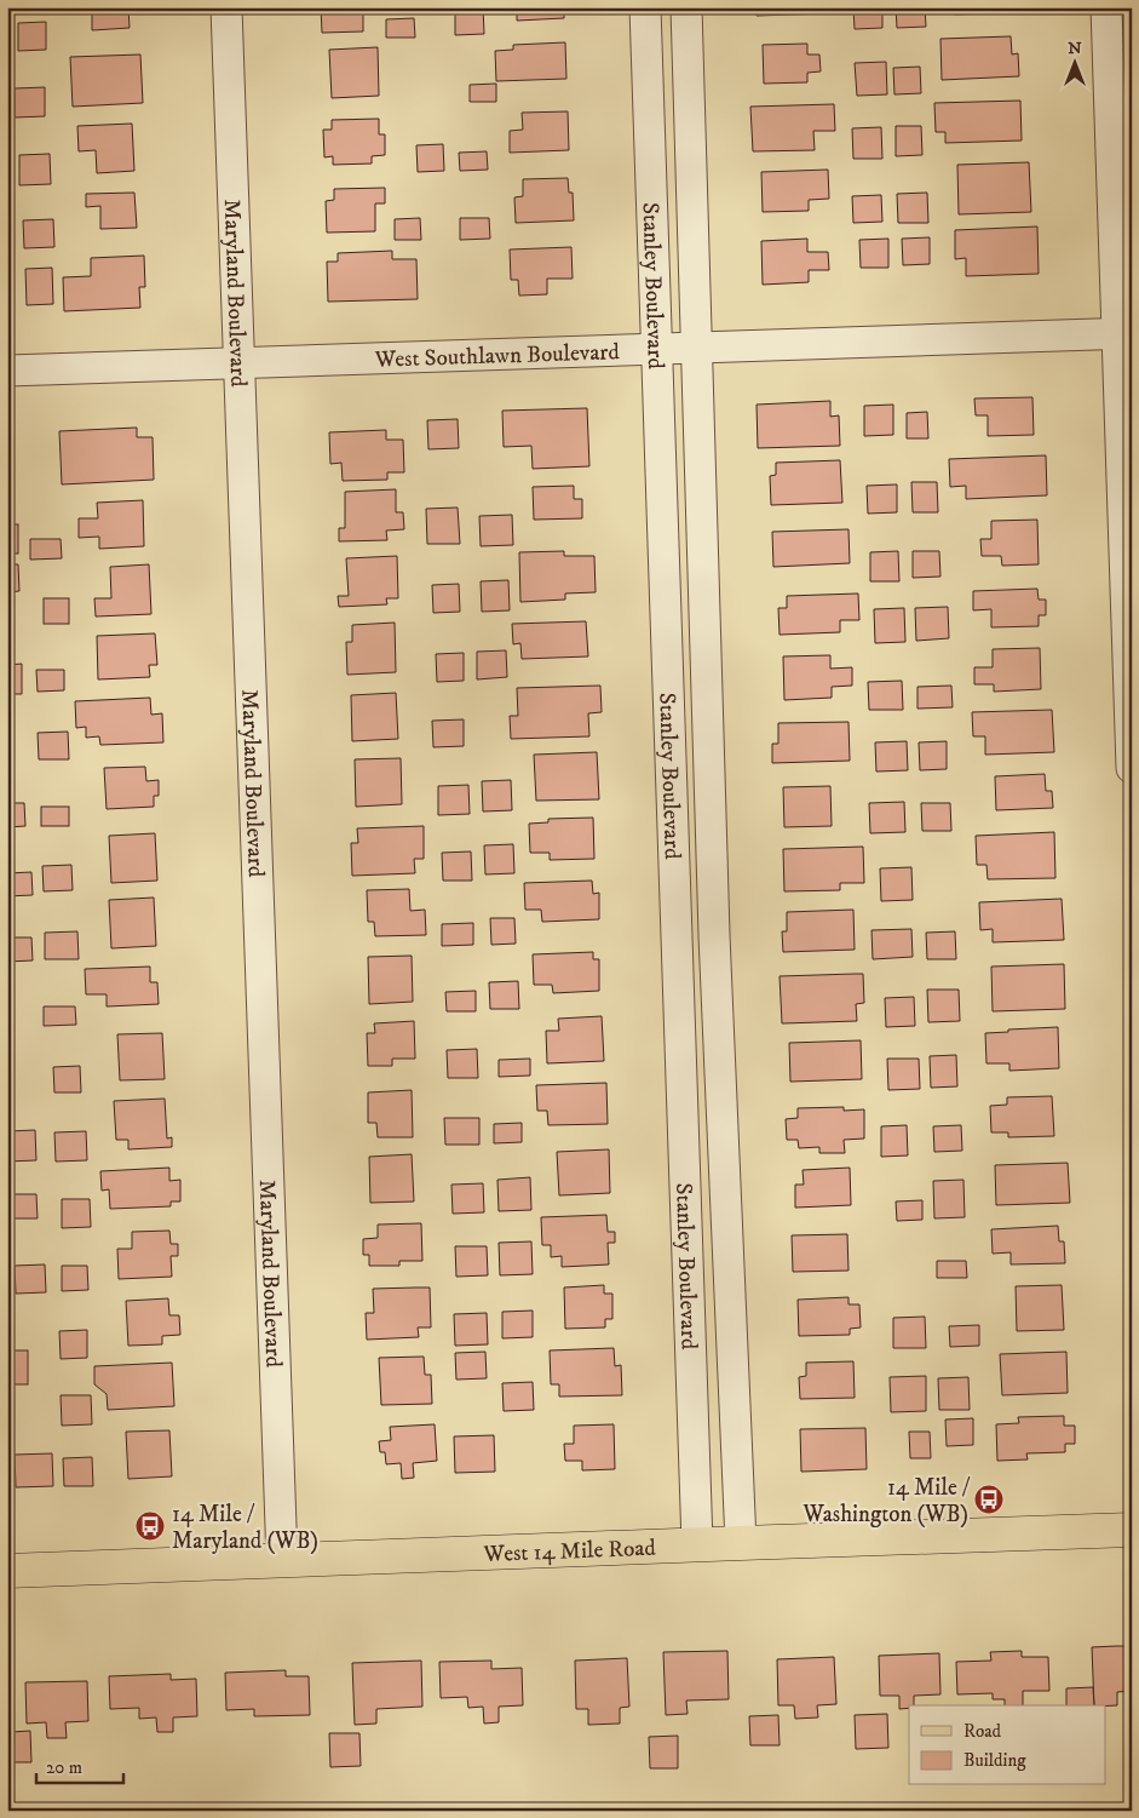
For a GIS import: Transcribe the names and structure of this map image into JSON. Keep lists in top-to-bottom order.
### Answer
{
  "streets": {
    "main road": ["West 14 Mile Road"],
    "street": ["Stanley Boulevard", "Maryland Boulevard", "West Southlawn Boulevard"]
  },
  "crossings": [
    ["Stanley Boulevard", "West Southlawn Boulevard"],
    ["Stanley Boulevard", "West 14 Mile Road"],
    ["Maryland Boulevard", "West Southlawn Boulevard"],
    ["Maryland Boulevard", "West 14 Mile Road"]
  ],
  "places": {
    "bus stop": ["14 Mile / Washington (WB)", "14 Mile / Maryland (WB)"]
  },
  "legend": ["Road", "Building"],
  "scale_bar": "20 m",
  "north": "top"
}
